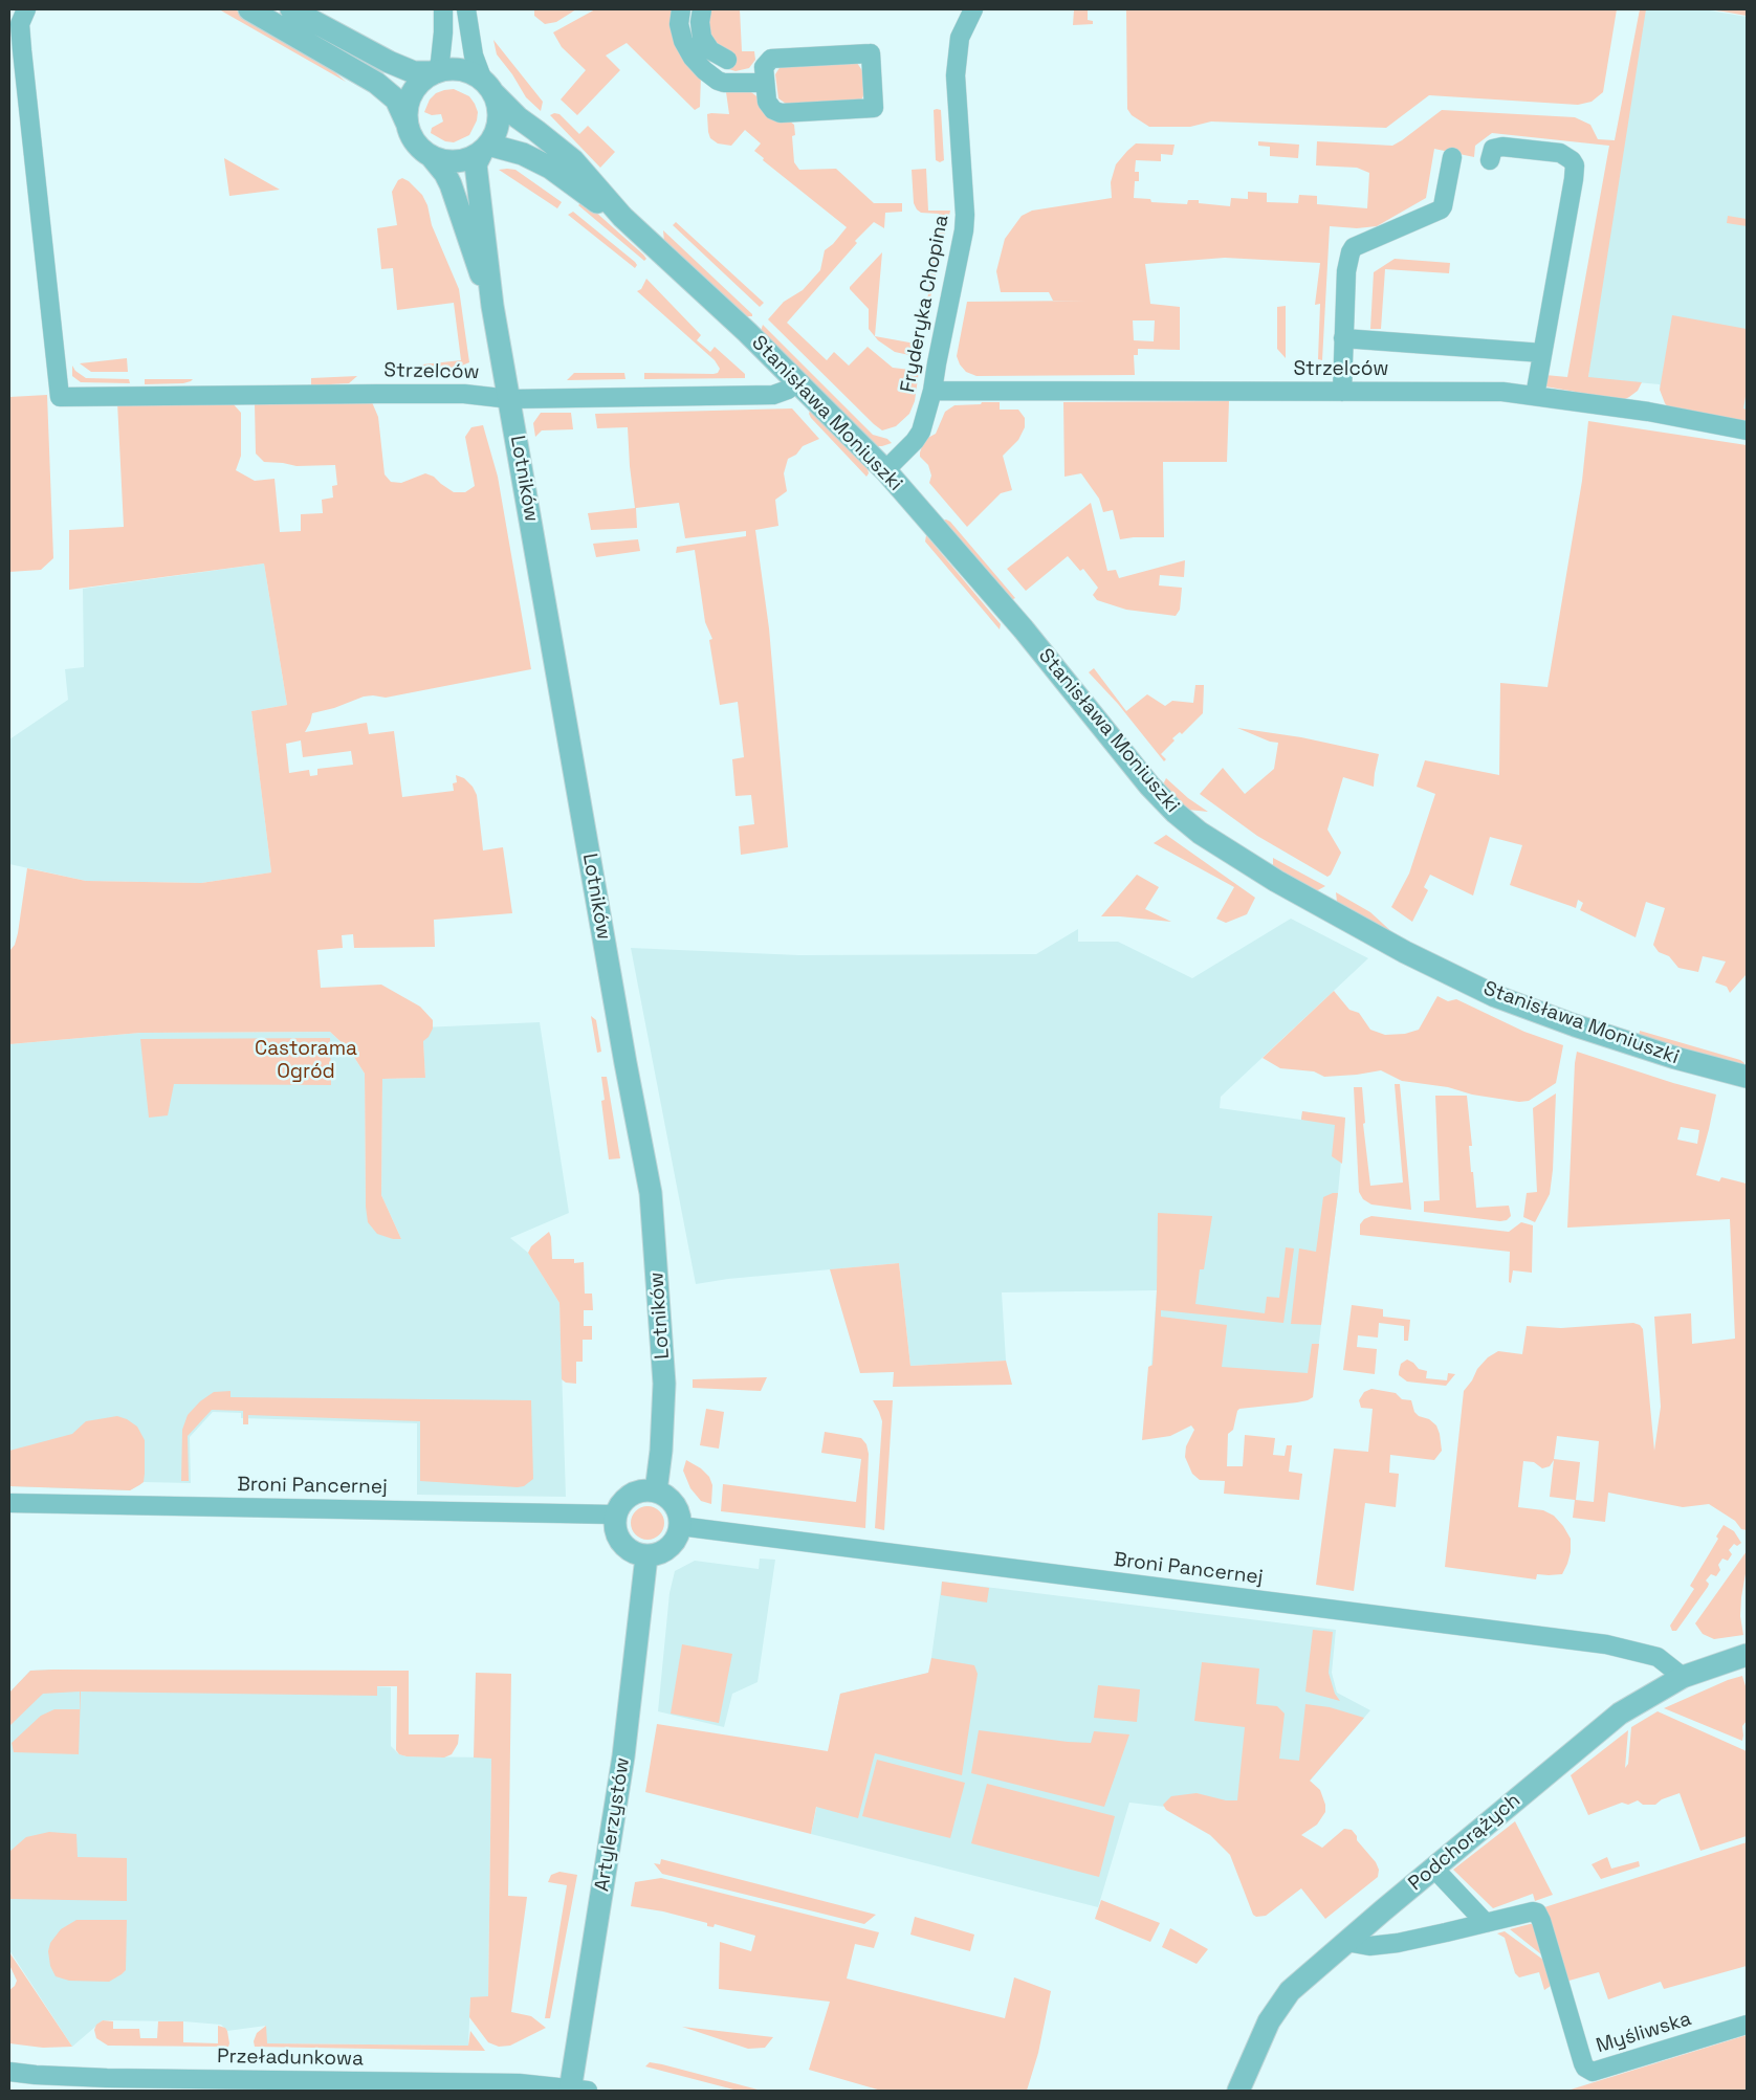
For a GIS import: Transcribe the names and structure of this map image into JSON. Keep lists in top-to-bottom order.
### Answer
{
  "streets": {
    "street": [
      "Fryderyka Chopina",
      "Strzelców",
      "Stanisława Moniuszki",
      "Lotników",
      "Broni Pancernej",
      "Artylerzystów",
      "Podchorążych",
      "Myśliwska",
      "Przeładunkowa"
    ]
  },
  "crossings": [
    ["Fryderyka Chopina", "Strzelców"],
    ["Fryderyka Chopina", "Stanisława Moniuszki"],
    ["Strzelców", "Stanisława Moniuszki"],
    ["Strzelców", "Lotników"],
    ["Stanisława Moniuszki", "Lotników"],
    ["Lotników", "Broni Pancernej"],
    ["Lotników", "Artylerzystów"],
    ["Broni Pancernej", "Artylerzystów"],
    ["Broni Pancernej", "Podchorążych"],
    ["Artylerzystów", "Przeładunkowa"],
    ["Podchorążych", "Myśliwska"]
  ],
  "parks": ["Castorama Ogród"]
}
